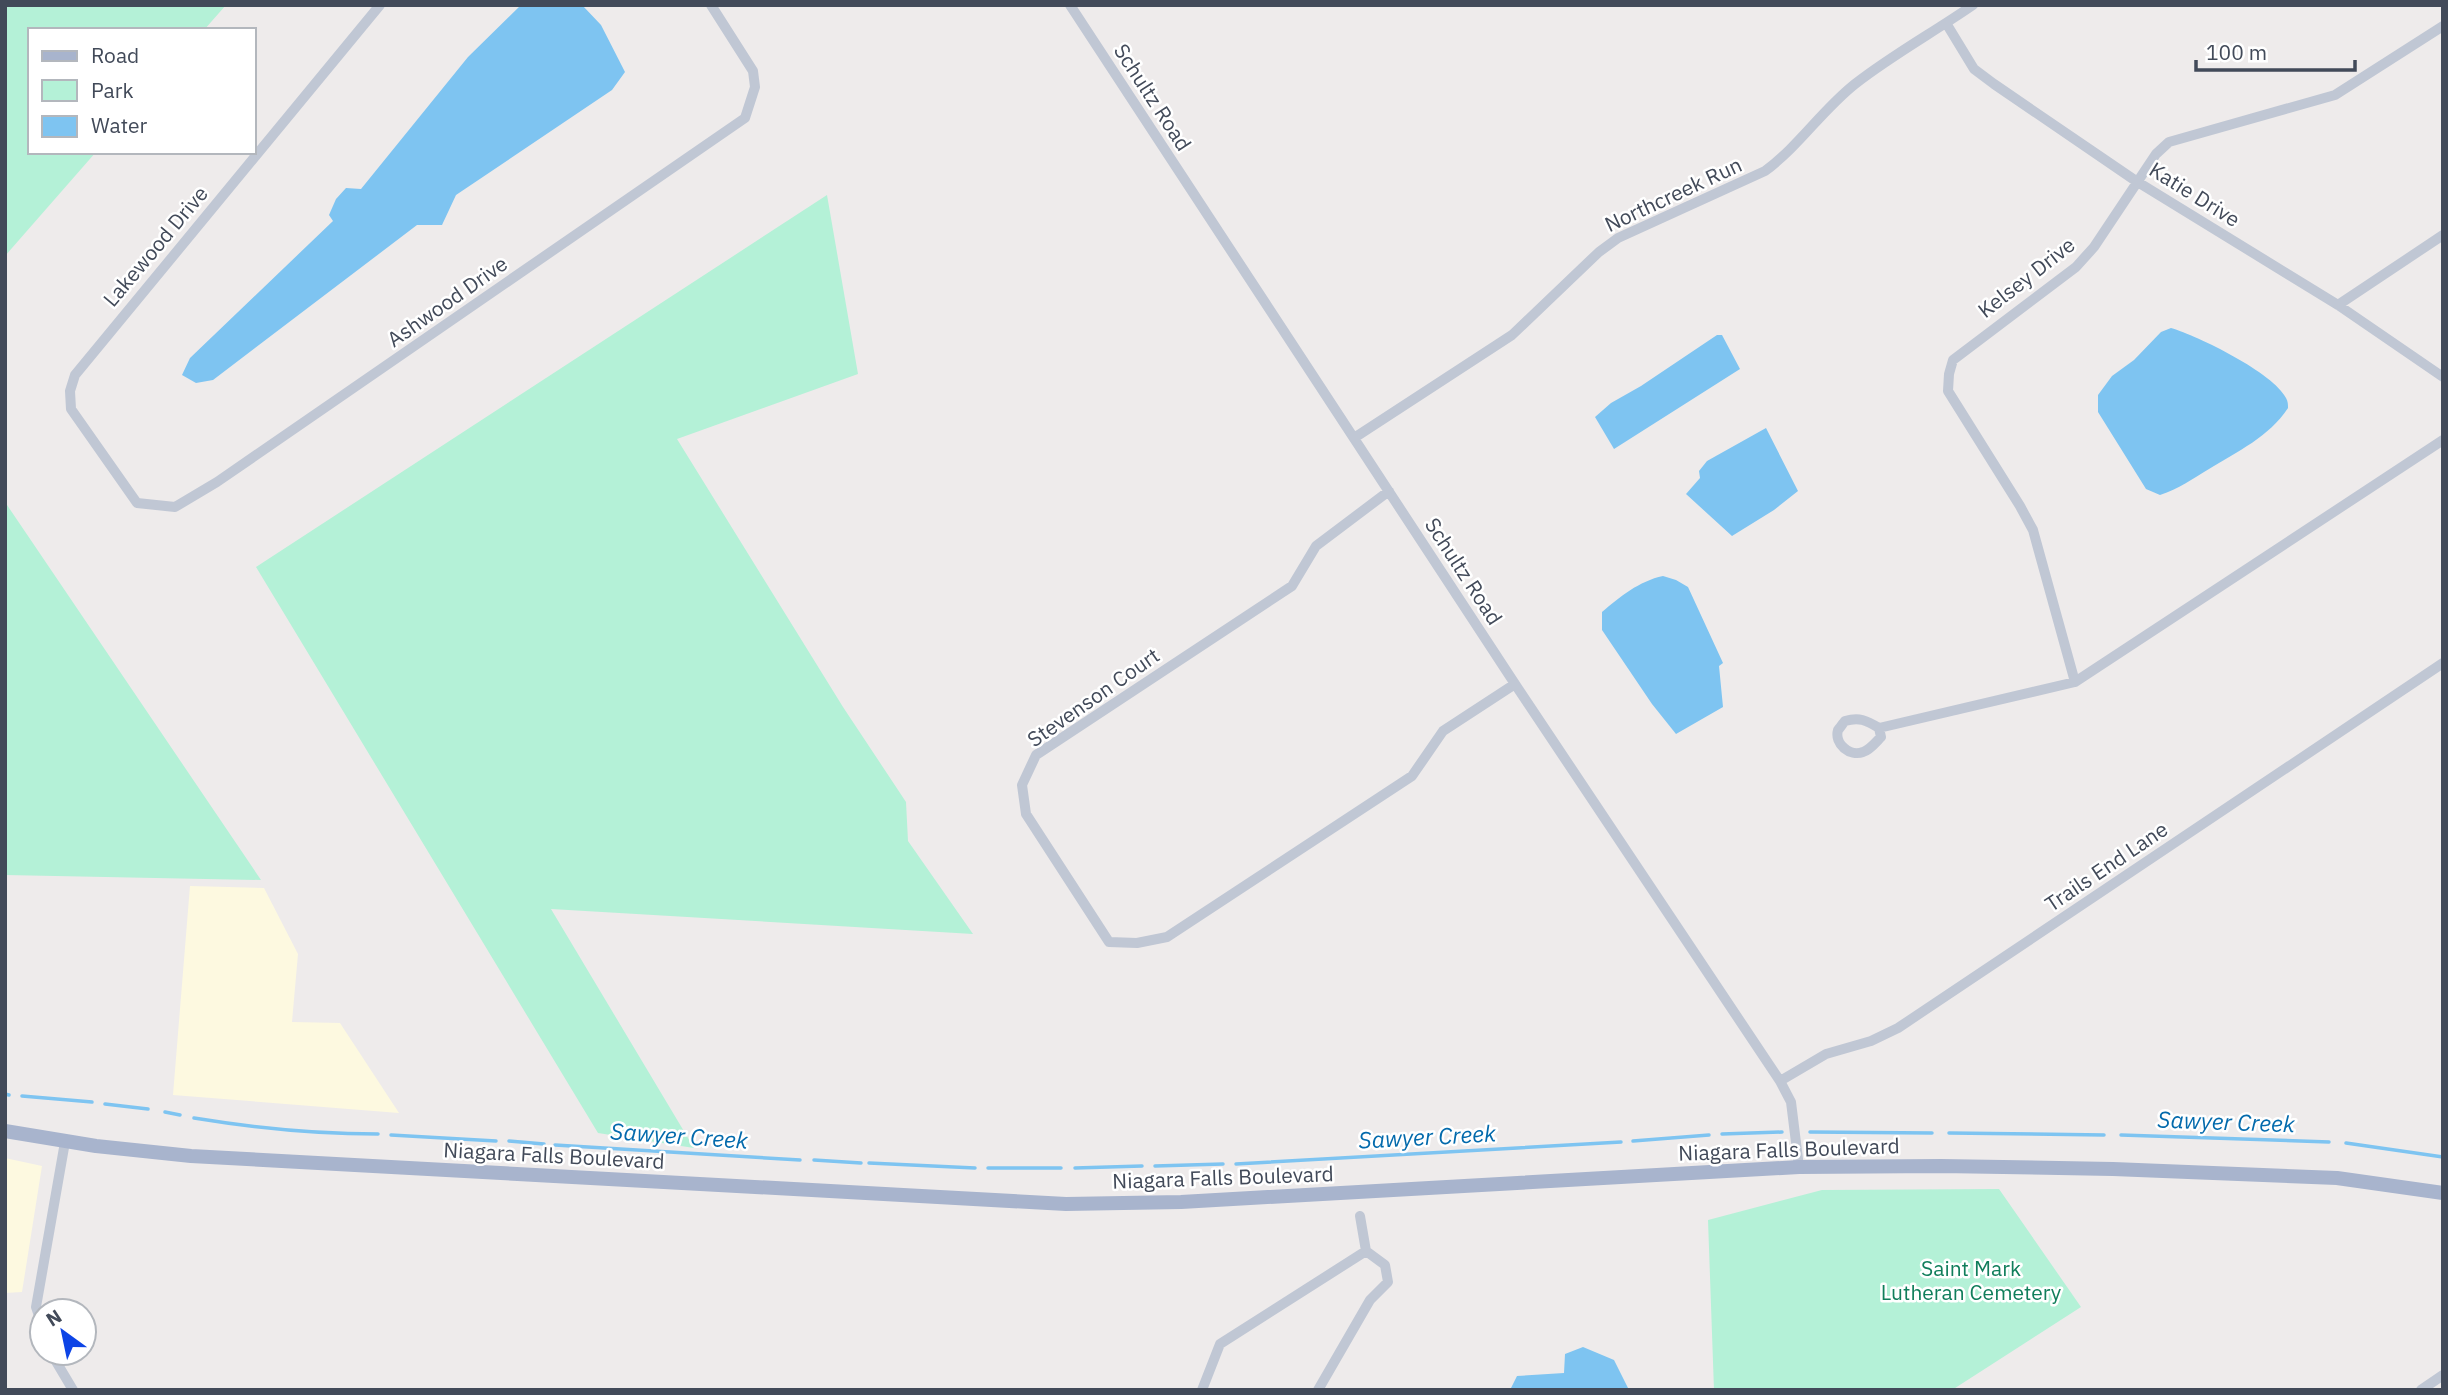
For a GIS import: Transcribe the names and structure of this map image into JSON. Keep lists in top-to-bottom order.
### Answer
{
  "streets": {
    "main road": ["Niagara Falls Boulevard"],
    "street": [
      "Schultz Road",
      "Northcreek Run",
      "Katie Drive",
      "Lakewood Drive",
      "Kelsey Drive",
      "Ashwood Drive",
      "Stevenson Court",
      "Trails End Lane"
    ]
  },
  "crossings": [
    ["Schultz Road", "Northcreek Run"],
    ["Schultz Road", "Stevenson Court"],
    ["Schultz Road", "Trails End Lane"],
    ["Schultz Road", "Niagara Falls Boulevard"],
    ["Northcreek Run", "Katie Drive"],
    ["Katie Drive", "Kelsey Drive"],
    ["Lakewood Drive", "Ashwood Drive"]
  ],
  "water": ["Sawyer Creek"],
  "parks": ["Saint Mark Lutheran Cemetery"],
  "legend": ["Road", "Park", "Water"],
  "scale_bar": "100 m",
  "north": "top left"
}
